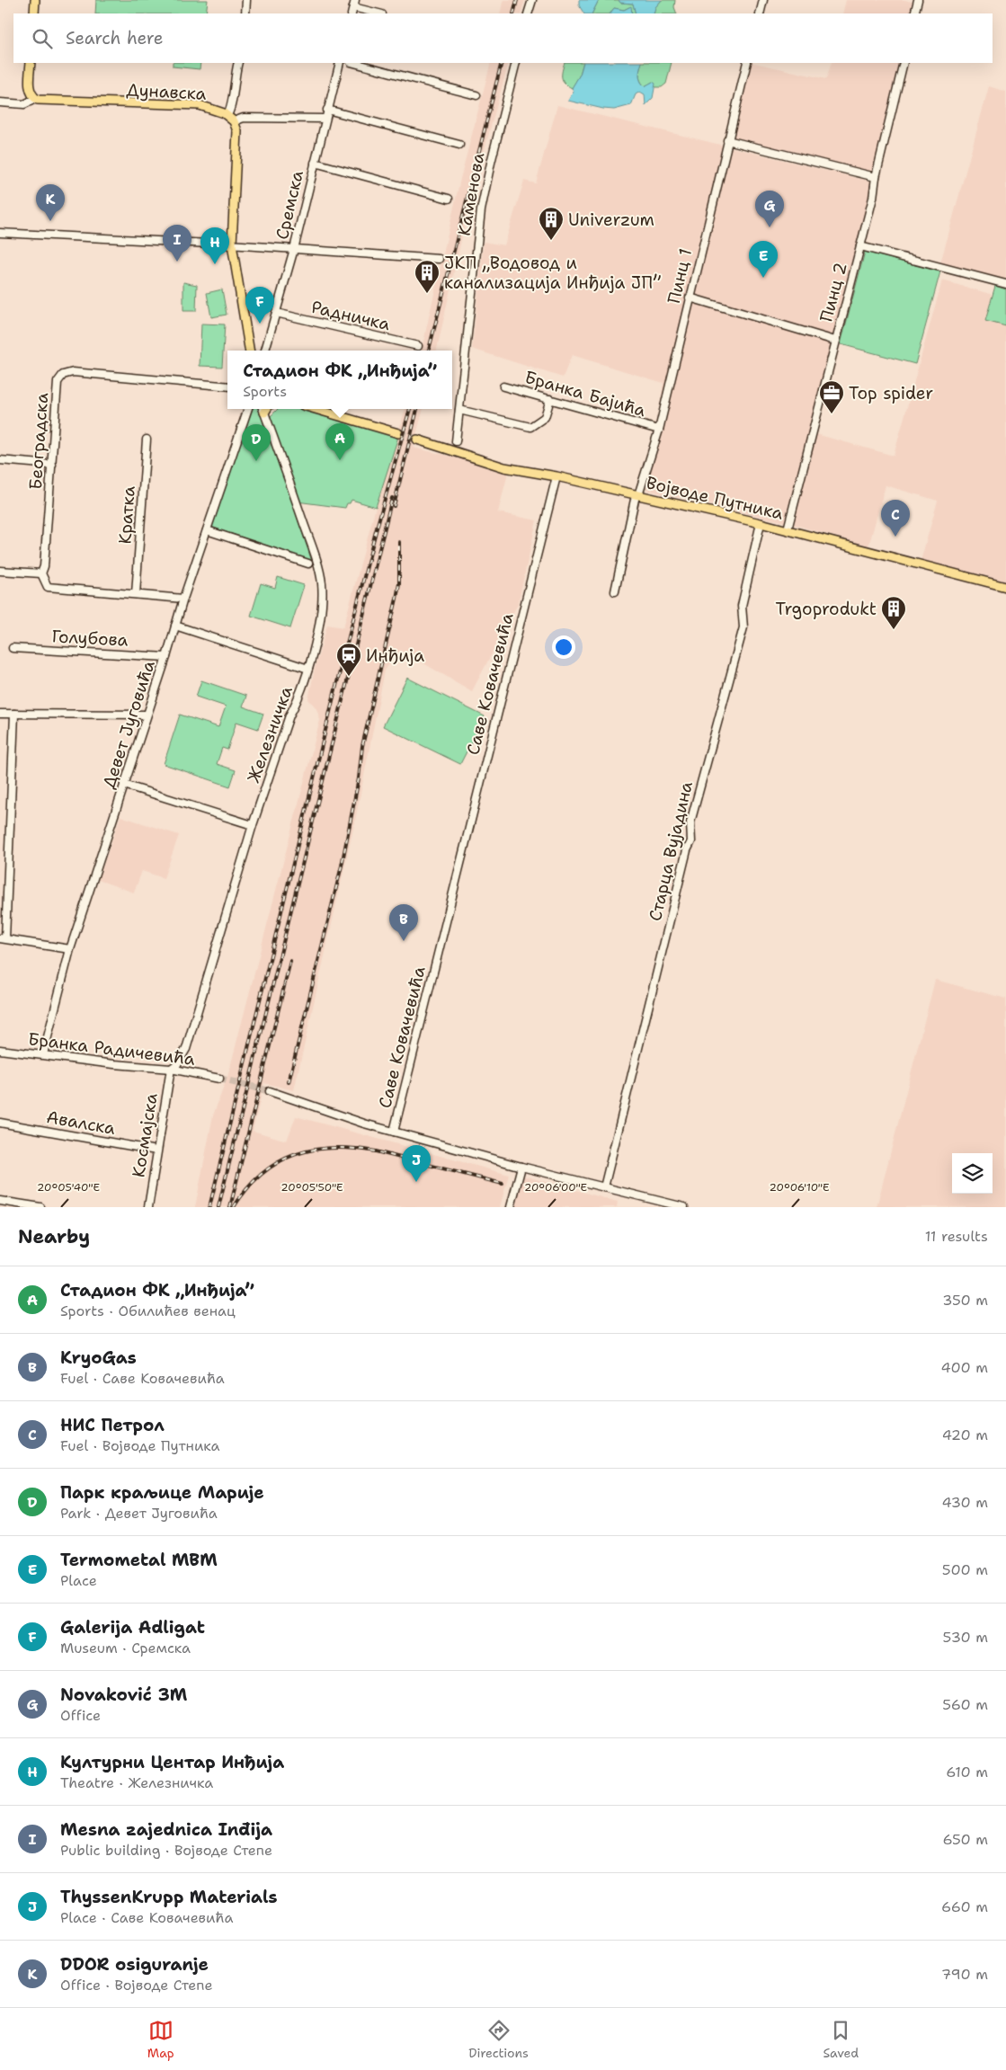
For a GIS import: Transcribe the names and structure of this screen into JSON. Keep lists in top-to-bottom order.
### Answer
{
  "streets": {
    "main road": ["Дунавска", "Војводе Путника"],
    "street": [
      "Каменова",
      "Сремска",
      "Пинц 1",
      "Пинц 2",
      "Радничка",
      "Бранка Бајића",
      "Београдска",
      "Кратка",
      "Голубова",
      "Саве Ковачевића",
      "Девет Југовића",
      "Железничка",
      "Старца Вујадина",
      "Бранка Радичевића",
      "Авалска",
      "Космајска"
    ]
  },
  "crossings": [
    ["Сремска", "Радничка"],
    ["Пинц 1", "Бранка Бајића"],
    ["Пинц 1", "Војводе Путника"],
    ["Пинц 2", "Војводе Путника"],
    ["Војводе Путника", "Саве Ковачевића"],
    ["Војводе Путника", "Старца Вујадина"],
    ["Голубова", "Девет Југовића"],
    ["Саве Ковачевића", "Старца Вујадина"],
    ["Девет Југовића", "Бранка Радичевића"],
    ["Железничка", "Бранка Радичевића"],
    ["Железничка", "Космајска"],
    ["Бранка Радичевића", "Космајска"],
    ["Авалска", "Космајска"]
  ],
  "places": {
    "building": ["Univerzum", "ЈКП „Водовод и канализација Инђија ЈП”", "Trgoprodukt"],
    "office": ["Top spider"],
    "station": ["Инђија"]
  },
  "page": {
    "search": "Search here",
    "pins": [
      "K",
      "G",
      "I",
      "H",
      "E",
      "F",
      "A",
      "D",
      "C",
      "B",
      "J"
    ],
    "popup": ["Стадион ФК „Инђија”", "Sports"],
    "heading": ["Nearby", "11 results"],
    "list": [
      {
        "mark": "A",
        "name": "Стадион ФК „Инђија”",
        "note": "Sports · Обилићев венац",
        "value": "350 m"
      },
      {
        "mark": "B",
        "name": "KryoGas",
        "note": "Fuel · Саве Ковачевића",
        "value": "400 m"
      },
      {
        "mark": "C",
        "name": "НИС Петрол",
        "note": "Fuel · Војводе Путника",
        "value": "420 m"
      },
      {
        "mark": "D",
        "name": "Парк краљице Марије",
        "note": "Park · Девет Југовића",
        "value": "430 m"
      },
      {
        "mark": "E",
        "name": "Termometal MBM",
        "note": "Place",
        "value": "500 m"
      },
      {
        "mark": "F",
        "name": "Galerija Adligat",
        "note": "Museum · Сремска",
        "value": "530 m"
      },
      {
        "mark": "G",
        "name": "Novaković 3M",
        "note": "Office",
        "value": "560 m"
      },
      {
        "mark": "H",
        "name": "Културни Центар Инђија",
        "note": "Theatre · Железничка",
        "value": "610 m"
      },
      {
        "mark": "I",
        "name": "Mesna zajednica Inđija",
        "note": "Public building · Војводе Степе",
        "value": "650 m"
      },
      {
        "mark": "J",
        "name": "ThyssenKrupp Materials",
        "note": "Place · Саве Ковачевића",
        "value": "660 m"
      },
      {
        "mark": "K",
        "name": "DDOR osiguranje",
        "note": "Office · Војводе Степе",
        "value": "790 m"
      }
    ],
    "nav": ["Map", "Directions", "Saved"]
  },
  "coordinates": [
    "20°05'40\"E",
    "20°05'50\"E",
    "20°06'00\"E",
    "20°06'10\"E"
  ]
}
